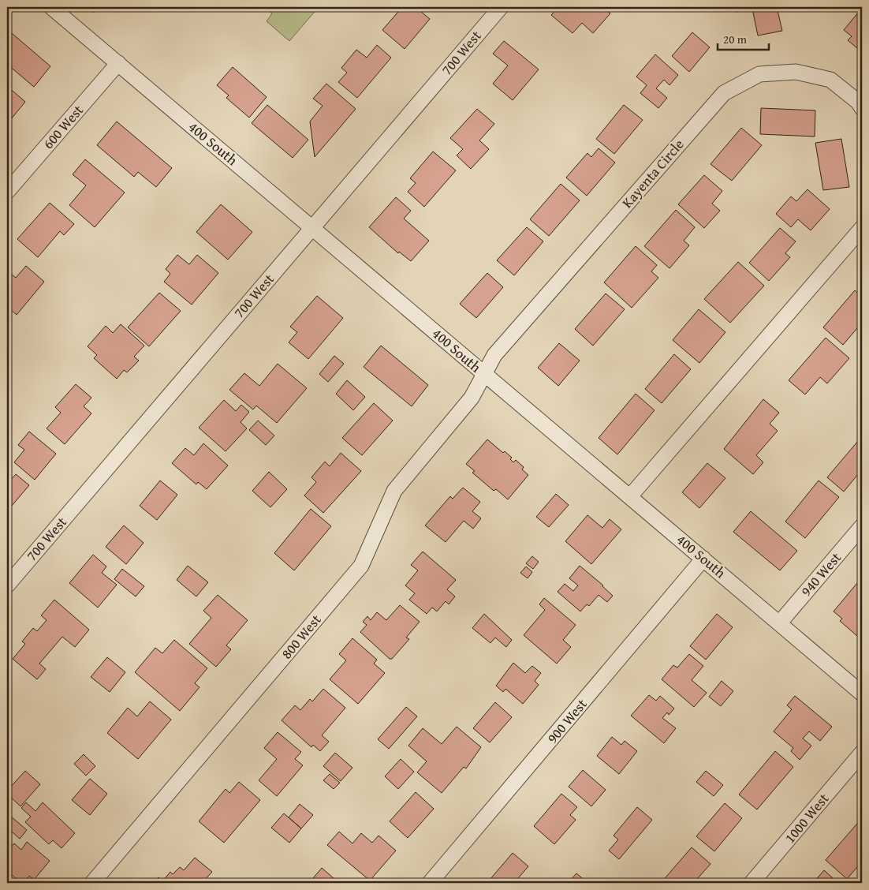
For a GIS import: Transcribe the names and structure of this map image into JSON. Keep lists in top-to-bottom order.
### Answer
{
  "streets": {
    "street": [
      "700 West",
      "600 West",
      "400 South",
      "Kayenta Circle",
      "940 West",
      "800 West",
      "900 West",
      "1000 West"
    ]
  },
  "crossings": [
    ["700 West", "400 South"],
    ["600 West", "400 South"],
    ["400 South", "Kayenta Circle"],
    ["400 South", "940 West"],
    ["400 South", "800 West"],
    ["400 South", "900 West"],
    ["Kayenta Circle", "800 West"]
  ],
  "scale_bar": "20 m"
}
